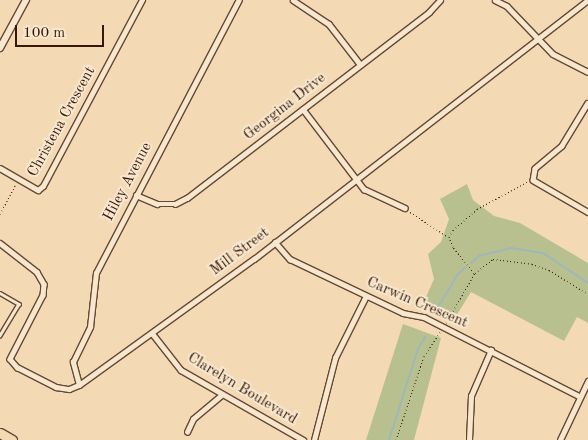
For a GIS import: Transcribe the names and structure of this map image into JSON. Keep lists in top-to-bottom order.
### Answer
{
  "streets": {
    "street": [
      "Georgina Drive",
      "Christena Crescent",
      "Hiley Avenue",
      "Mill Street",
      "Carwin Crescent",
      "Clarelyn Boulevard"
    ]
  },
  "crossings": [
    ["Georgina Drive", "Hiley Avenue"],
    ["Hiley Avenue", "Mill Street"],
    ["Mill Street", "Carwin Crescent"],
    ["Mill Street", "Clarelyn Boulevard"]
  ],
  "scale_bar": "100 m"
}
